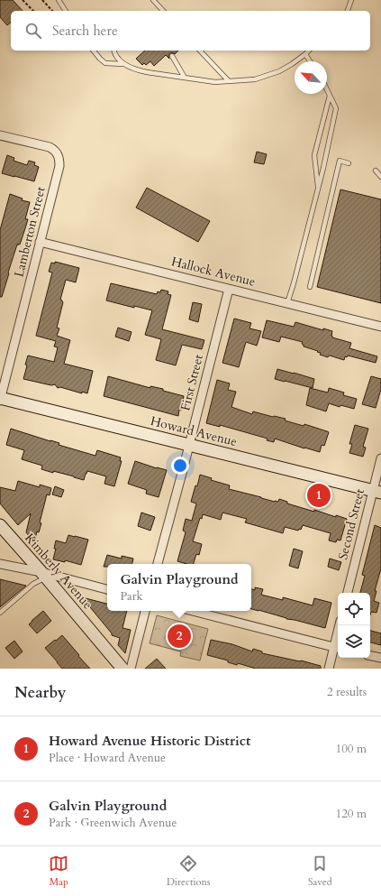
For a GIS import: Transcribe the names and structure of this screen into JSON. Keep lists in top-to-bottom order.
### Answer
{
  "streets": {
    "main road": ["Howard Avenue", "Kimberly Avenue"],
    "street": [
      "Lamberton Street",
      "Hallock Avenue",
      "First Street",
      "Second Street"
    ]
  },
  "crossings": [
    ["Lamberton Street", "Hallock Avenue"],
    ["Lamberton Street", "Howard Avenue"],
    ["Hallock Avenue", "First Street"],
    ["First Street", "Howard Avenue"],
    ["Howard Avenue", "Second Street"]
  ],
  "north": "top left",
  "page": {
    "search": "Search here",
    "pins": ["1", "2"],
    "popup": ["Galvin Playground", "Park"],
    "heading": ["Nearby", "2 results"],
    "list": [
      {
        "mark": "1",
        "name": "Howard Avenue Historic District",
        "note": "Place · Howard Avenue",
        "value": "100 m"
      },
      {
        "mark": "2",
        "name": "Galvin Playground",
        "note": "Park · Greenwich Avenue",
        "value": "120 m"
      }
    ],
    "nav": ["Map", "Directions", "Saved"]
  }
}
